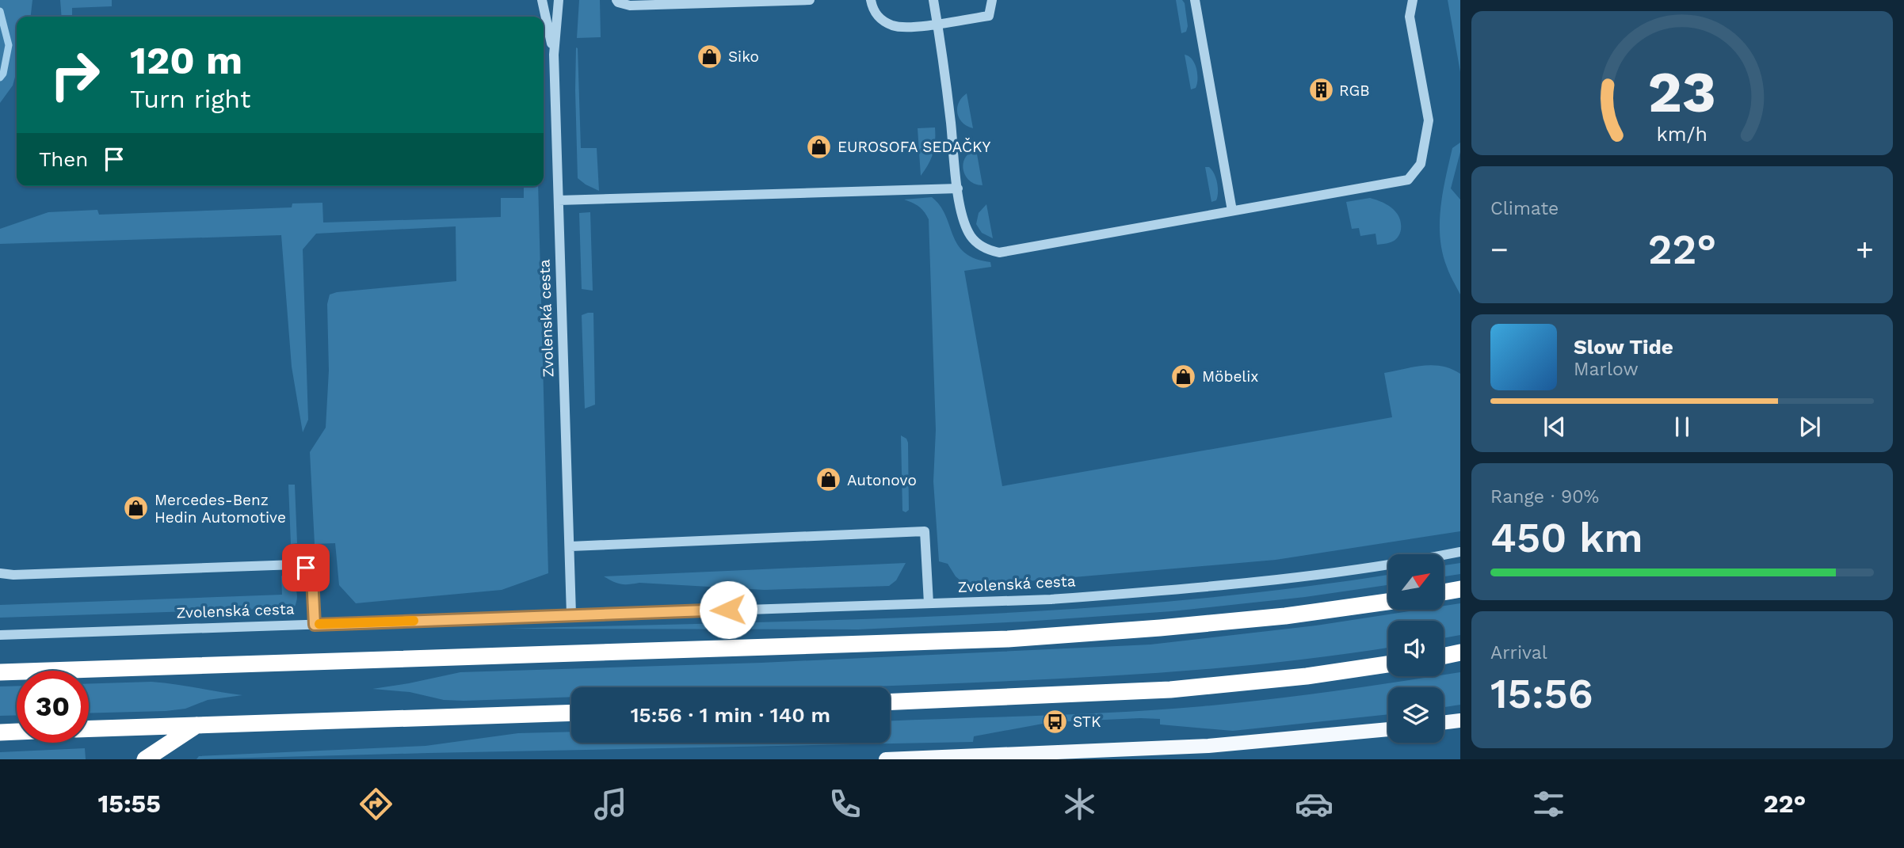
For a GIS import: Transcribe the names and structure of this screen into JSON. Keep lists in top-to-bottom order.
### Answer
{
  "streets": {
    "street": ["Zvolenská cesta"]
  },
  "places": {
    "shop": [
      "Siko",
      "EUROSOFA SEDAČKY",
      "Möbelix",
      "Autonovo",
      "Mercedes-Benz Hedin Automotive"
    ],
    "building": ["RGB"],
    "bus stop": ["STK"]
  },
  "north": "top right",
  "page": {
    "turn": ["120 m", "Turn right"],
    "then": "Then",
    "tile": [
      "Climate",
      ["Range · 90%", "450 km"],
      ["Arrival", "15:56"]
    ],
    "heat": ["−", "22°", "+"],
    "song": ["Slow Tide", "Marlow"],
    "limit": "30",
    "trip": "15:56 · 1 min · 140 m",
    "tabs": ["15:55", "22°"],
    "gauge": ["23", "km/h"]
  }
}
